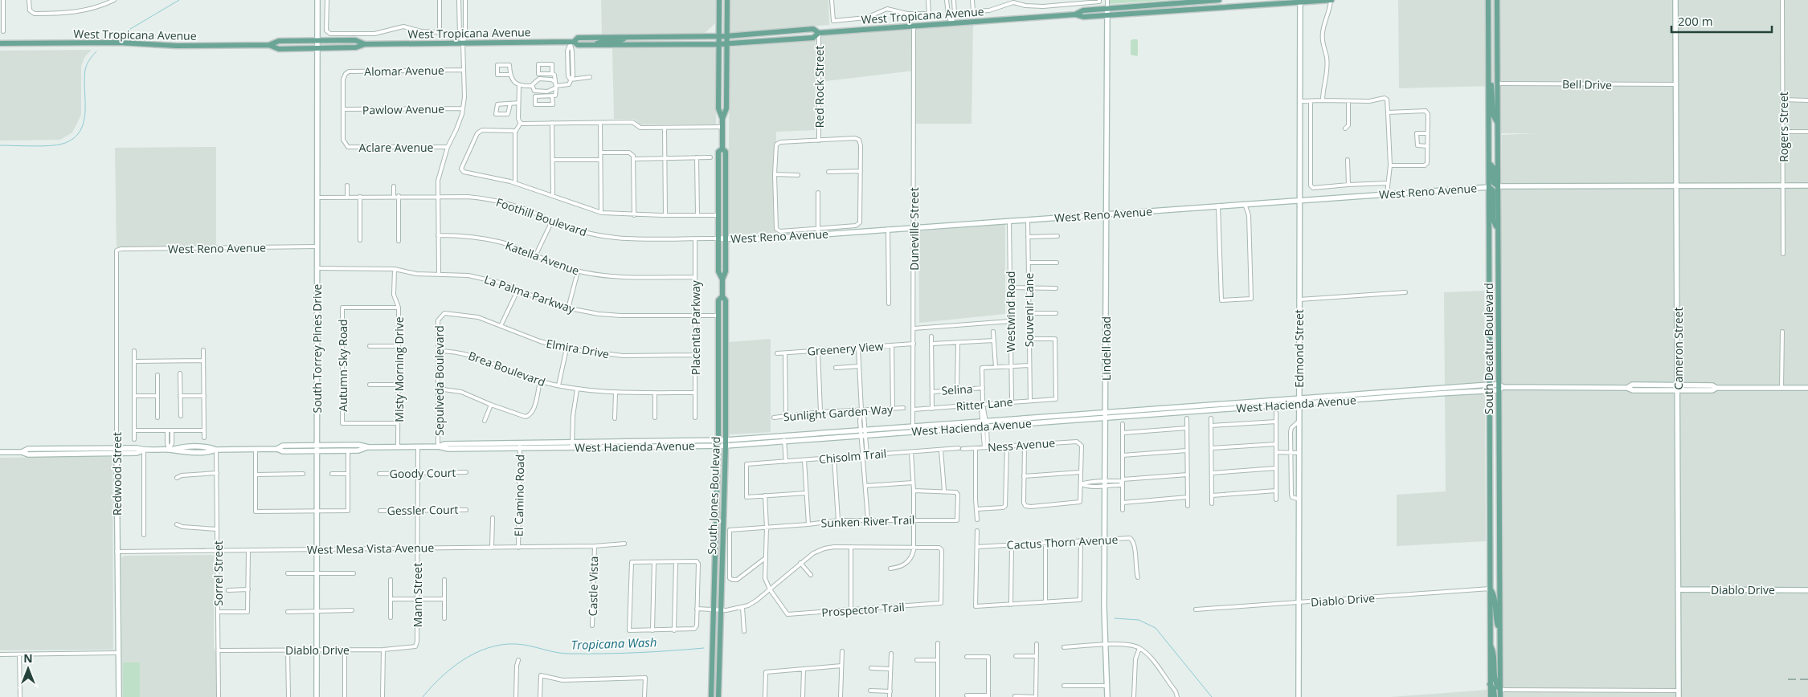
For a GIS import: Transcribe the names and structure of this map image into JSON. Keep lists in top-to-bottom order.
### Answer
{
  "streets": {
    "main road": ["West Tropicana Avenue", "South Decatur Boulevard", "South Jones Boulevard"],
    "street": [
      "Alomar Avenue",
      "Bell Drive",
      "Red Rock Street",
      "Pawlow Avenue",
      "Rogers Street",
      "Aclare Avenue",
      "West Reno Avenue",
      "Foothill Boulevard",
      "Duneville Street",
      "Katella Avenue",
      "La Palma Parkway",
      "Souvenir Lane",
      "Westwind Road",
      "Placentia Parkway",
      "South Torrey Pines Drive",
      "Elmira Drive",
      "Greenery View",
      "Lindell Road",
      "Edmond Street",
      "Cameron Street",
      "Autumn Sky Road",
      "Brea Boulevard",
      "Misty Morning Drive",
      "Sepulveda Boulevard",
      "Selina",
      "Ritter Lane",
      "West Hacienda Avenue",
      "Sunlight Garden Way",
      "Ness Avenue",
      "Chisolm Trail",
      "Goody Court",
      "Redwood Street",
      "El Camino Road",
      "Gessler Court",
      "Sunken River Trail",
      "Cactus Thorn Avenue",
      "West Mesa Vista Avenue",
      "Sorrel Street",
      "Castle Vista",
      "Diablo Drive",
      "Mann Street",
      "Prospector Trail"
    ]
  },
  "crossings": [
    ["West Tropicana Avenue", "Red Rock Street"],
    ["West Tropicana Avenue", "Duneville Street"],
    ["West Tropicana Avenue", "South Torrey Pines Drive"],
    ["West Tropicana Avenue", "Lindell Road"],
    ["West Tropicana Avenue", "Edmond Street"],
    ["West Tropicana Avenue", "South Jones Boulevard"],
    ["Alomar Avenue", "Pawlow Avenue"],
    ["Alomar Avenue", "Aclare Avenue"],
    ["Bell Drive", "South Decatur Boulevard"],
    ["Bell Drive", "Cameron Street"],
    ["Pawlow Avenue", "Aclare Avenue"],
    ["West Reno Avenue", "Foothill Boulevard"],
    ["West Reno Avenue", "Duneville Street"],
    ["West Reno Avenue", "Souvenir Lane"],
    ["West Reno Avenue", "Westwind Road"],
    ["West Reno Avenue", "South Torrey Pines Drive"],
    ["West Reno Avenue", "Lindell Road"],
    ["West Reno Avenue", "Edmond Street"],
    ["West Reno Avenue", "South Decatur Boulevard"],
    ["West Reno Avenue", "Redwood Street"],
    ["West Reno Avenue", "South Jones Boulevard"],
    ["Foothill Boulevard", "Placentia Parkway"],
    ["Foothill Boulevard", "South Torrey Pines Drive"],
    ["Foothill Boulevard", "South Jones Boulevard"],
    ["Duneville Street", "Greenery View"],
    ["Duneville Street", "Ritter Lane"],
    ["Duneville Street", "West Hacienda Avenue"],
    ["Katella Avenue", "Placentia Parkway"],
    ["La Palma Parkway", "Placentia Parkway"],
    ["La Palma Parkway", "South Torrey Pines Drive"],
    ["La Palma Parkway", "Misty Morning Drive"],
    ["La Palma Parkway", "South Jones Boulevard"],
    ["Souvenir Lane", "Ritter Lane"],
    ["Westwind Road", "Ritter Lane"],
    ["Placentia Parkway", "Elmira Drive"],
    ["Placentia Parkway", "Brea Boulevard"],
    ["South Torrey Pines Drive", "West Hacienda Avenue"],
    ["South Torrey Pines Drive", "West Mesa Vista Avenue"],
    ["South Torrey Pines Drive", "Diablo Drive"],
    ["Elmira Drive", "Sepulveda Boulevard"],
    ["Lindell Road", "West Hacienda Avenue"],
    ["Lindell Road", "Cactus Thorn Avenue"],
    ["Edmond Street", "West Hacienda Avenue"],
    ["Edmond Street", "Diablo Drive"],
    ["South Decatur Boulevard", "West Hacienda Avenue"],
    ["South Decatur Boulevard", "Diablo Drive"],
    ["Cameron Street", "West Hacienda Avenue"],
    ["Cameron Street", "Diablo Drive"],
    ["Autumn Sky Road", "Misty Morning Drive"],
    ["Brea Boulevard", "Sepulveda Boulevard"],
    ["Misty Morning Drive", "West Hacienda Avenue"],
    ["Sepulveda Boulevard", "West Hacienda Avenue"],
    ["West Hacienda Avenue", "Redwood Street"],
    ["West Hacienda Avenue", "El Camino Road"],
    ["West Hacienda Avenue", "South Jones Boulevard"],
    ["West Hacienda Avenue", "Sorrel Street"],
    ["West Hacienda Avenue", "Mann Street"],
    ["Ness Avenue", "Chisolm Trail"],
    ["Goody Court", "Mann Street"],
    ["Redwood Street", "West Mesa Vista Avenue"],
    ["El Camino Road", "West Mesa Vista Avenue"],
    ["Gessler Court", "Mann Street"],
    ["West Mesa Vista Avenue", "Sorrel Street"],
    ["West Mesa Vista Avenue", "Castle Vista"],
    ["West Mesa Vista Avenue", "Mann Street"],
    ["Sorrel Street", "Diablo Drive"],
    ["Diablo Drive", "Mann Street"]
  ],
  "water": ["Tropicana Wash"],
  "scale_bar": "200 m",
  "north": "top"
}
